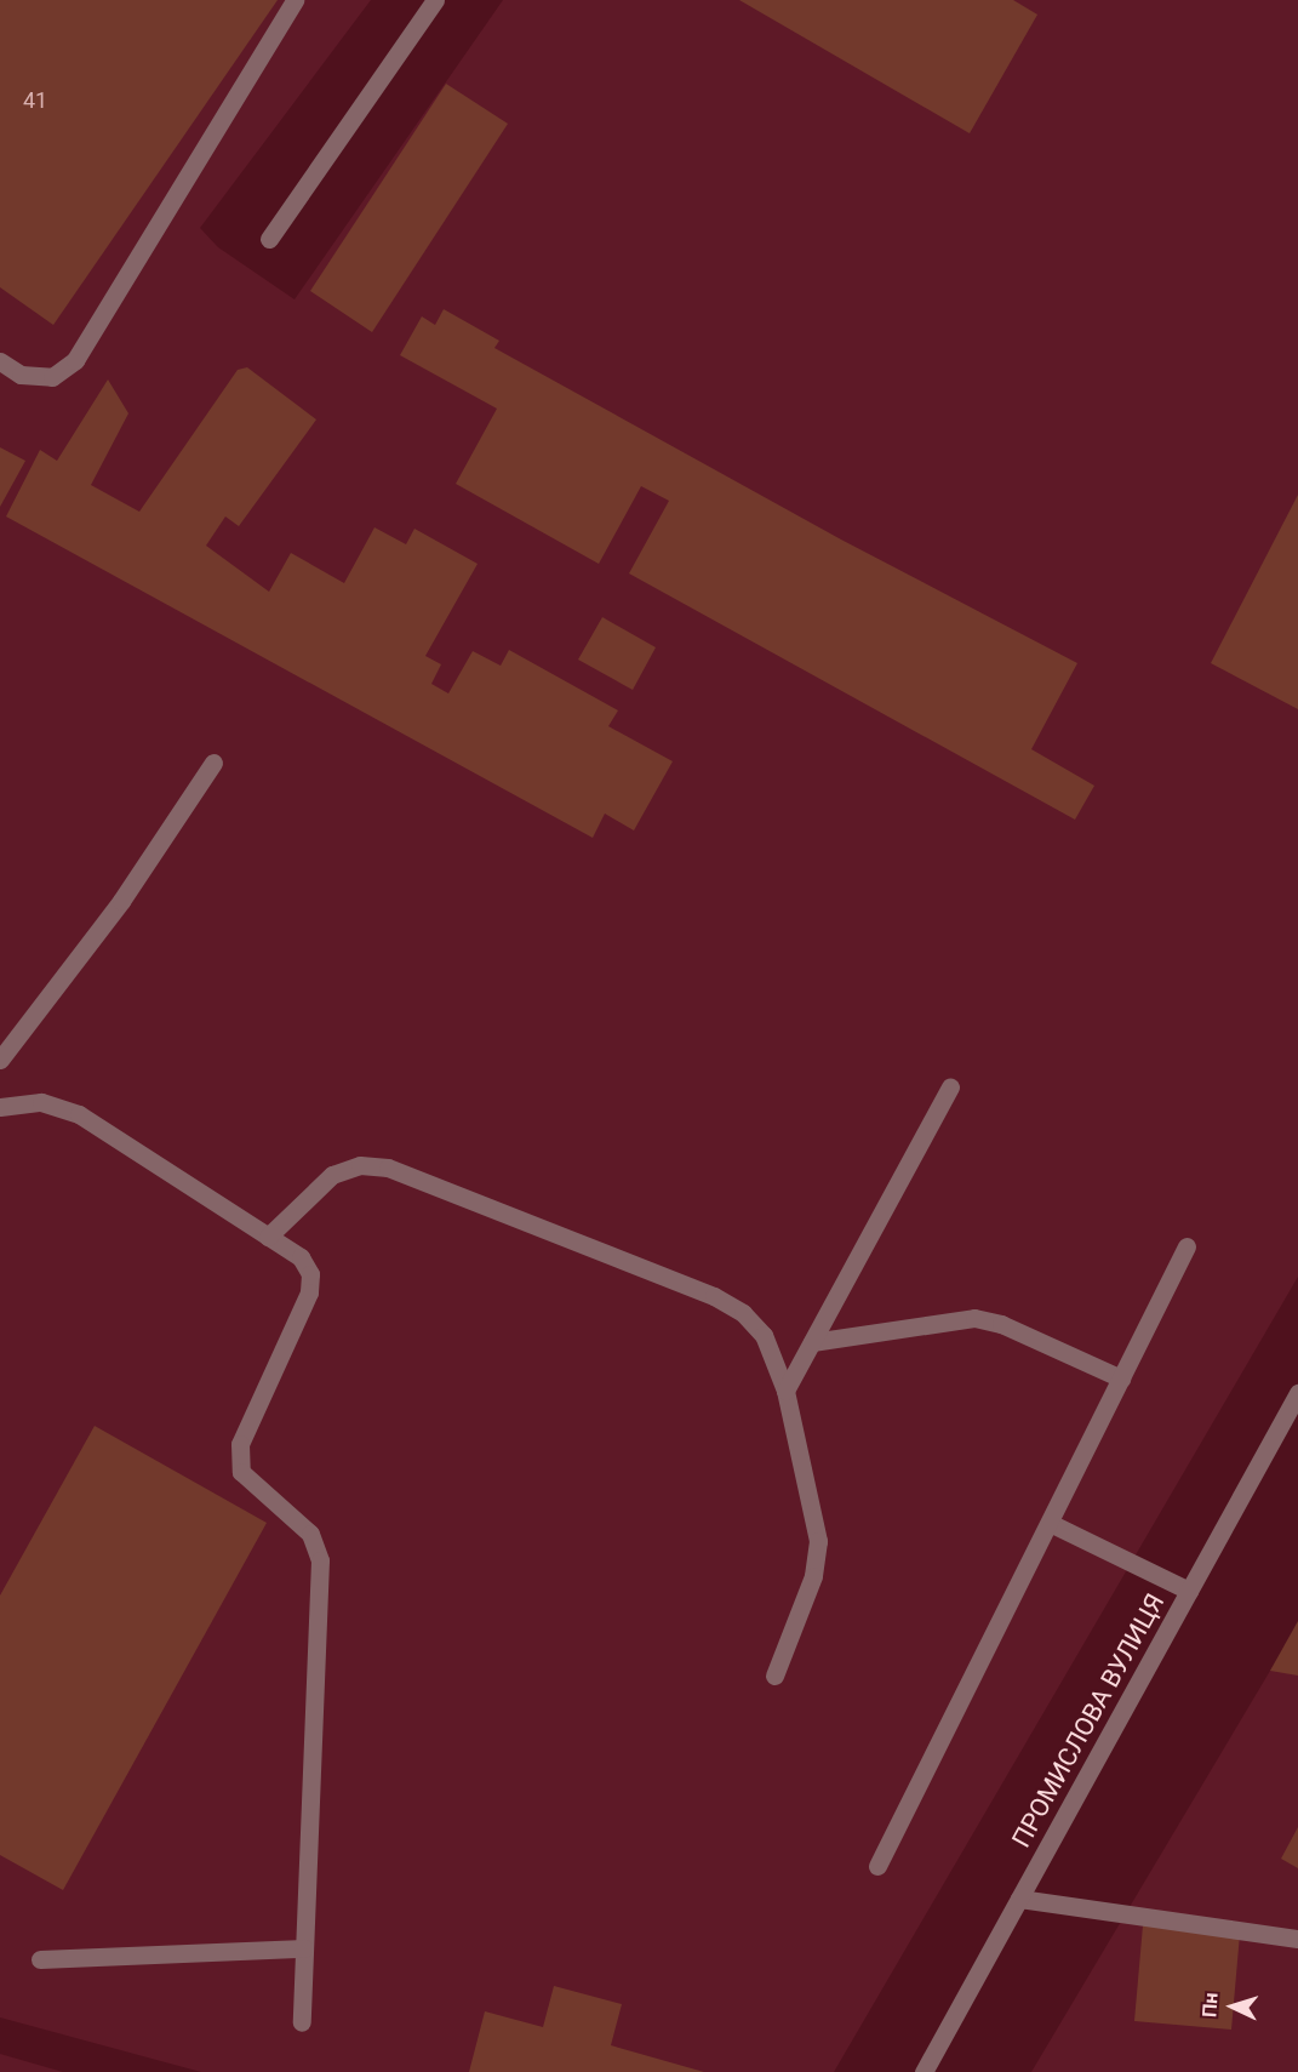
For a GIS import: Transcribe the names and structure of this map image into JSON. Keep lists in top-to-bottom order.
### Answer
{
  "streets": {
    "street": ["ПРОМИСЛОВА ВУЛИЦЯ"]
  },
  "house_numbers": ["41"],
  "north": "left"
}
